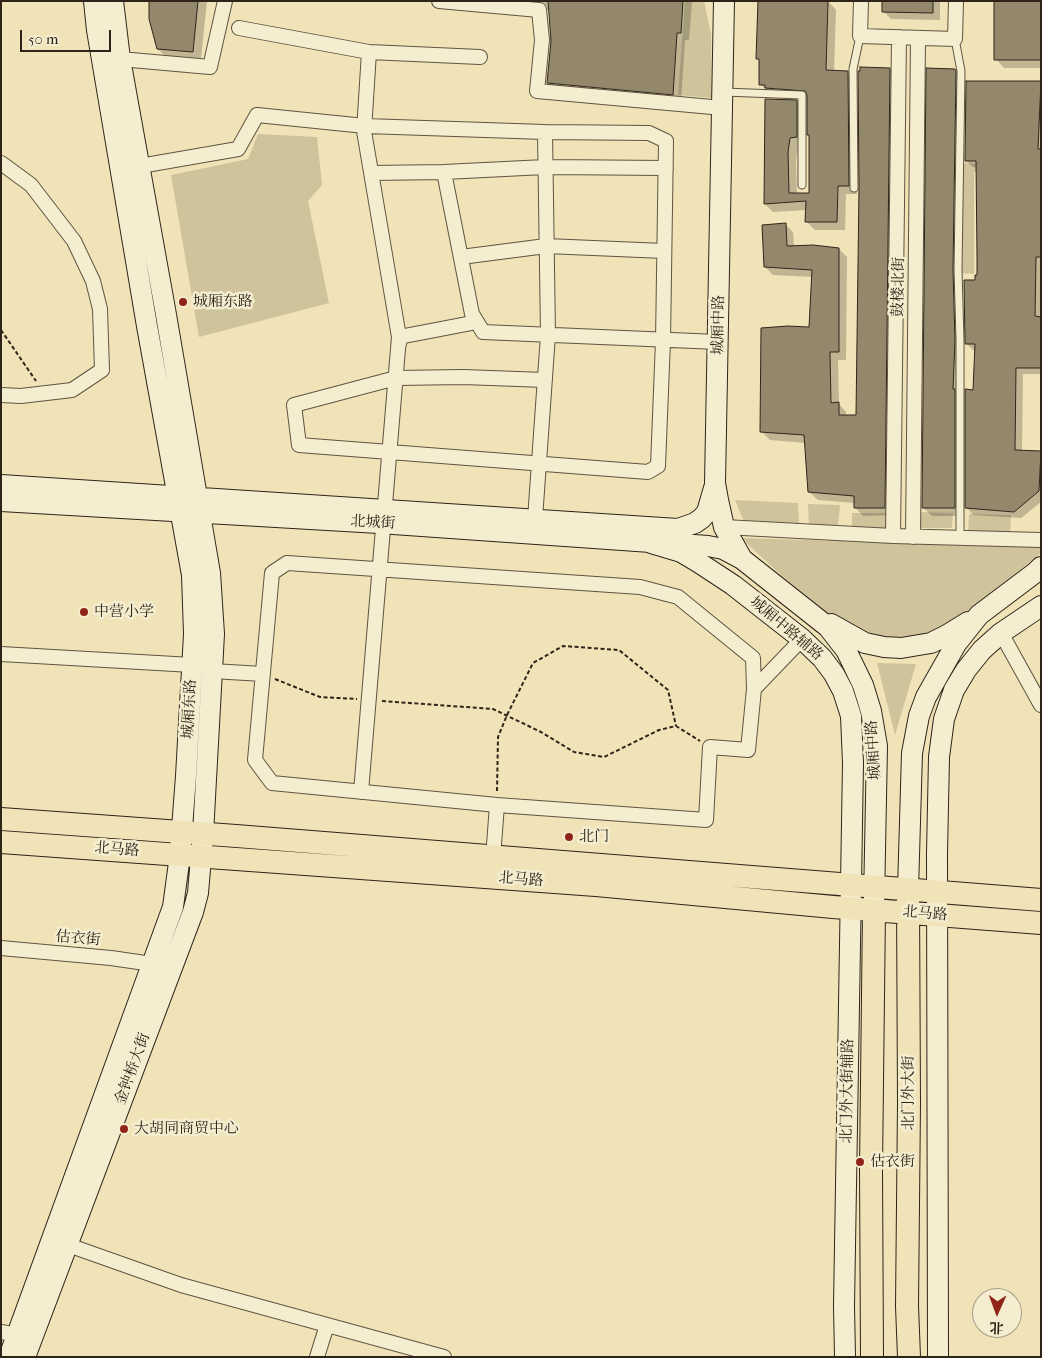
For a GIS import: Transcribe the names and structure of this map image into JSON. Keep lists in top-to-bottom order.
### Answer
{
  "streets": {
    "main road": ["北马路", "北门外大街"],
    "street": [
      "鼓楼北街",
      "城厢中路",
      "北城街",
      "城厢中路辅路",
      "城厢东路",
      "估衣街",
      "金钟桥大街",
      "北门外大街辅路"
    ]
  },
  "crossings": [
    ["城厢中路", "北城街"],
    ["城厢中路", "北马路"],
    ["城厢中路", "北门外大街"],
    ["北城街", "城厢中路辅路"],
    ["北城街", "城厢东路"],
    ["城厢中路辅路", "北马路"],
    ["城厢中路辅路", "北门外大街辅路"],
    ["城厢东路", "北马路"],
    ["城厢东路", "金钟桥大街"],
    ["北马路", "金钟桥大街"],
    ["北马路", "北门外大街辅路"],
    ["北马路", "北门外大街"],
    ["估衣街", "金钟桥大街"]
  ],
  "places": [
    "城厢东路",
    "中营小学",
    "北门",
    "大胡同商贸中心",
    "估衣街"
  ],
  "scale_bar": "50 m",
  "north": "bottom"
}
